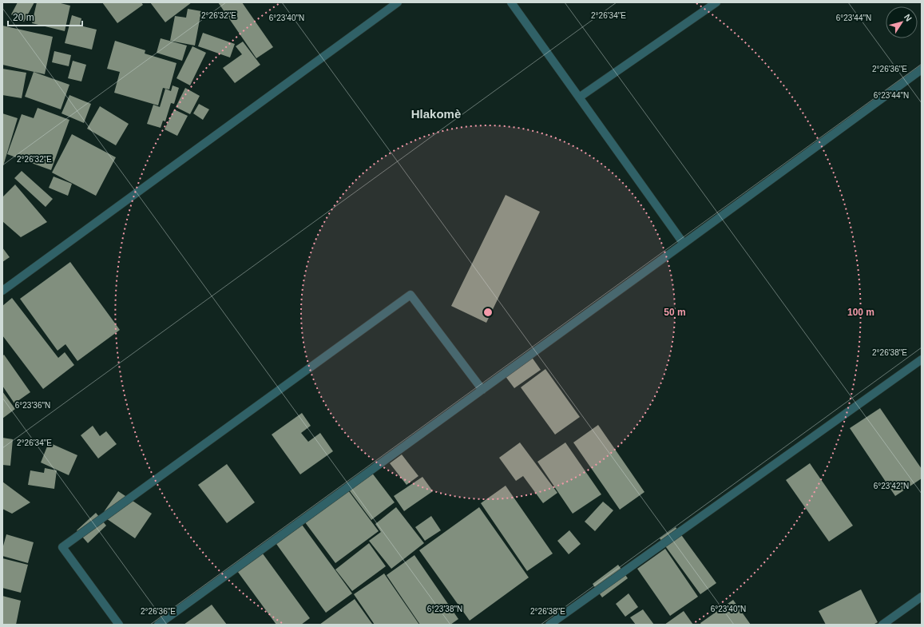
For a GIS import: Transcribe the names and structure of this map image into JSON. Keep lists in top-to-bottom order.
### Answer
{
  "districts": ["Hlakomè"],
  "scale_bar": "20 m",
  "north": "top right",
  "coordinates": [
    "2°26'32\"E",
    "2°26'34\"E",
    "6°23'40\"N",
    "6°23'44\"N",
    "2°26'36\"E",
    "2°26'38\"E",
    "6°23'36\"N",
    "6°23'42\"N",
    "6°23'38\"N"
  ],
  "rings": ["50 m", "100 m"]
}
